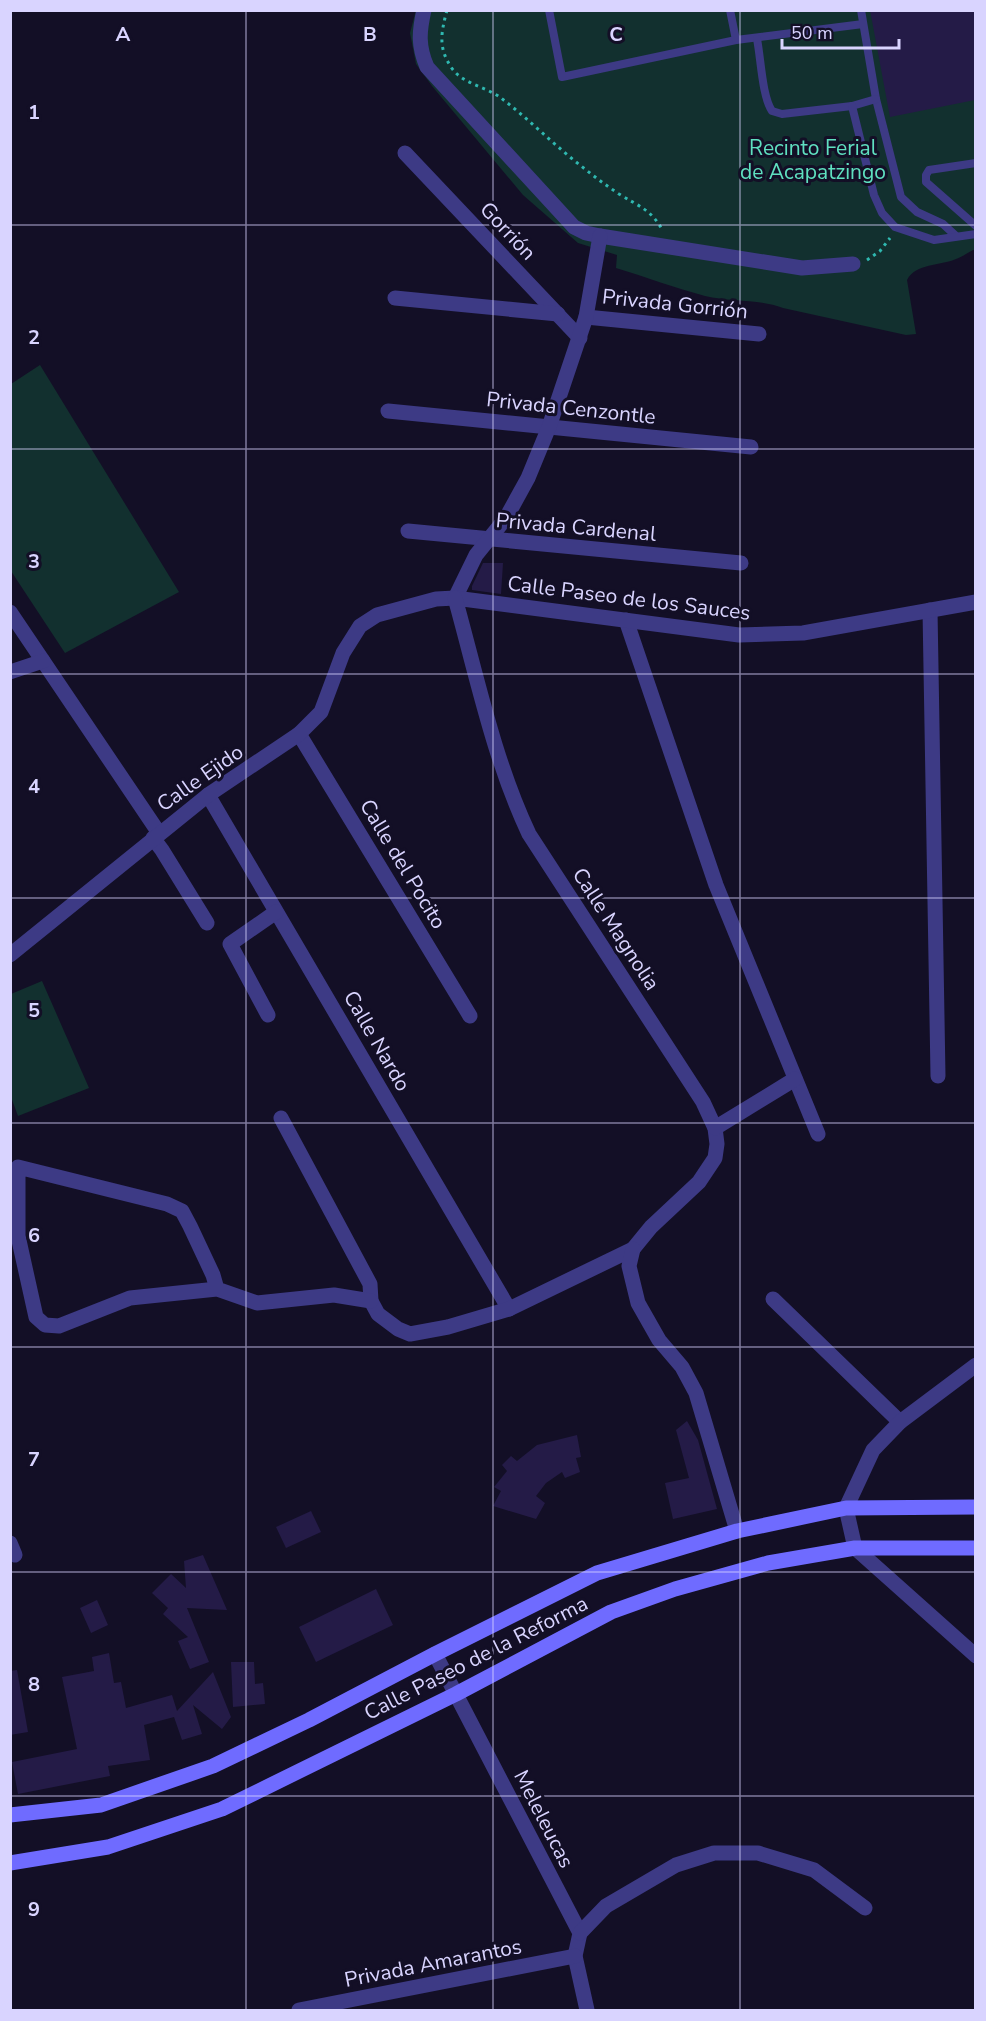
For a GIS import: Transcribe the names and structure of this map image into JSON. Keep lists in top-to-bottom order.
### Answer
{
  "streets": {
    "main road": ["Calle Paseo de la Reforma"],
    "street": [
      "Gorrión",
      "Privada Gorrión",
      "Privada Cenzontle",
      "Privada Cardenal",
      "Calle Paseo de los Sauces",
      "Calle Ejido",
      "Calle del Pocito",
      "Calle Magnolia",
      "Calle Nardo",
      "Meleleucas",
      "Privada Amarantos"
    ]
  },
  "crossings": [
    ["Calle Paseo de los Sauces", "Calle Ejido"],
    ["Calle Paseo de los Sauces", "Calle Magnolia"],
    ["Calle Ejido", "Calle del Pocito"],
    ["Calle Ejido", "Calle Magnolia"],
    ["Calle Ejido", "Calle Nardo"],
    ["Calle Paseo de la Reforma", "Meleleucas"]
  ],
  "parks": ["Recinto Ferial de Acapatzingo"],
  "scale_bar": "50 m",
  "grid": {
    "columns": ["A", "B", "C"],
    "rows": [
      "1",
      "2",
      "3",
      "4",
      "5",
      "6",
      "7",
      "8",
      "9"
    ]
  }
}
